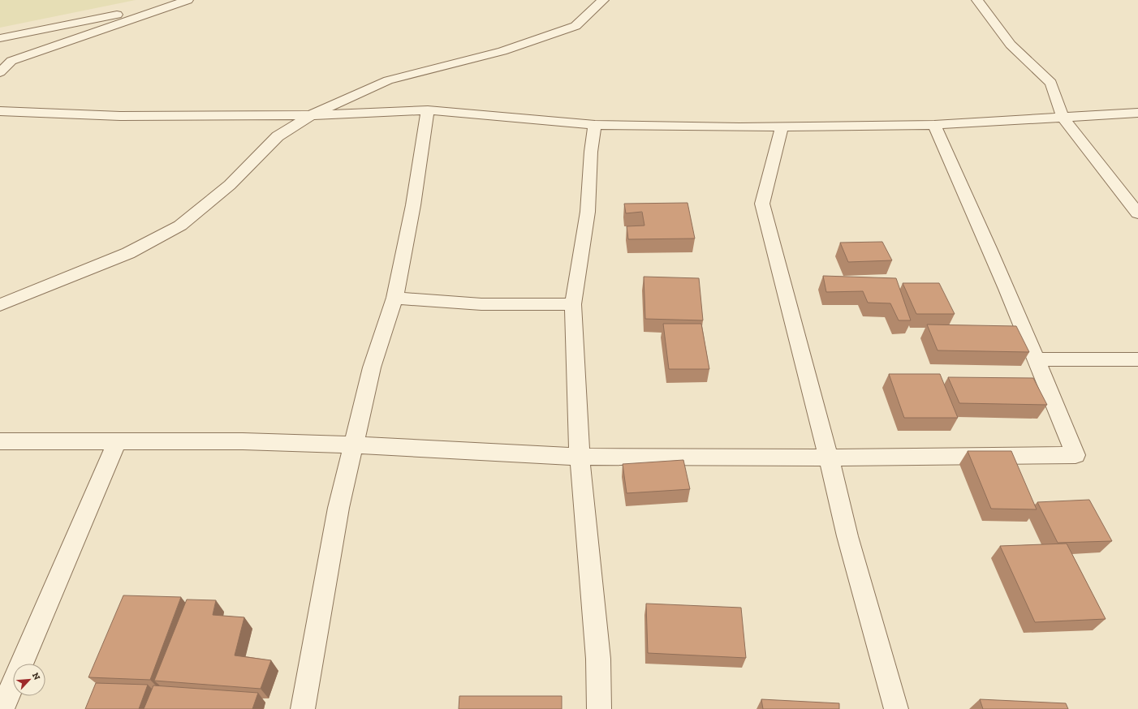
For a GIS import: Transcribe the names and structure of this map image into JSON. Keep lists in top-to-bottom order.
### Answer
{
  "north": "top right"
}
